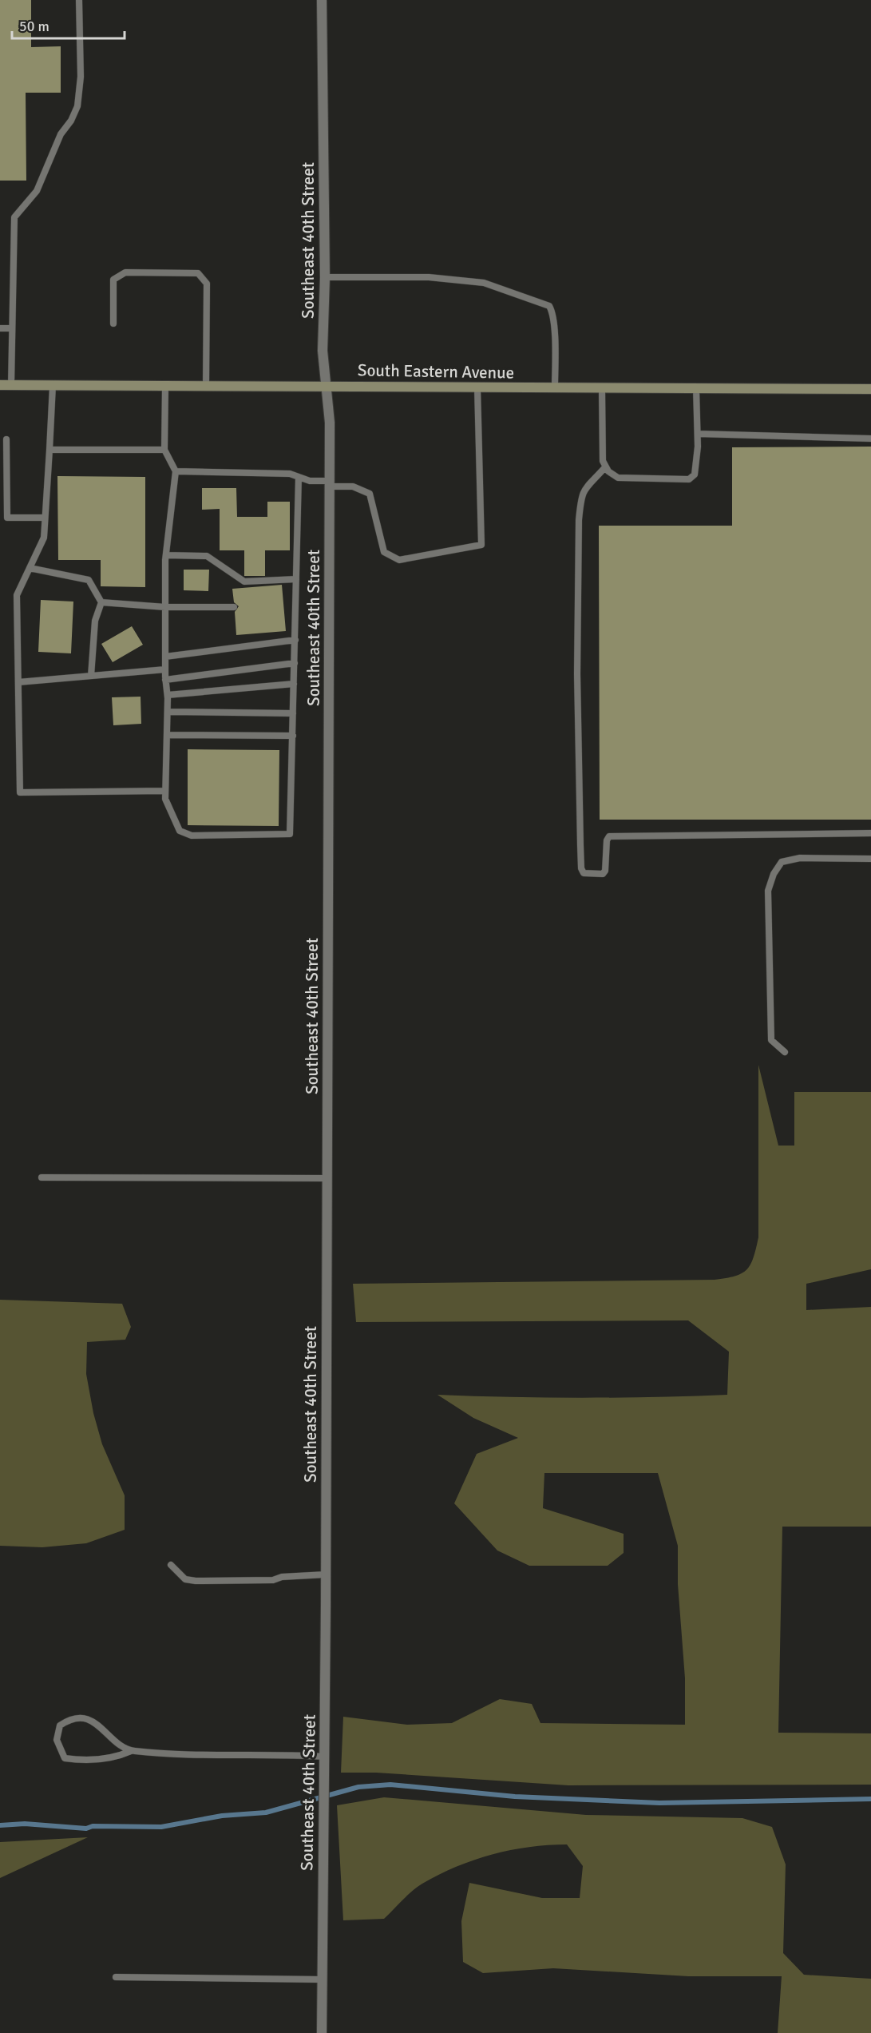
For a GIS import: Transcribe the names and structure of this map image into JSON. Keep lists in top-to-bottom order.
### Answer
{
  "streets": {
    "main road": ["South Eastern Avenue"],
    "street": ["Southeast 40th Street"]
  },
  "crossings": [
    ["Southeast 40th Street", "South Eastern Avenue"]
  ],
  "scale_bar": "50 m"
}
